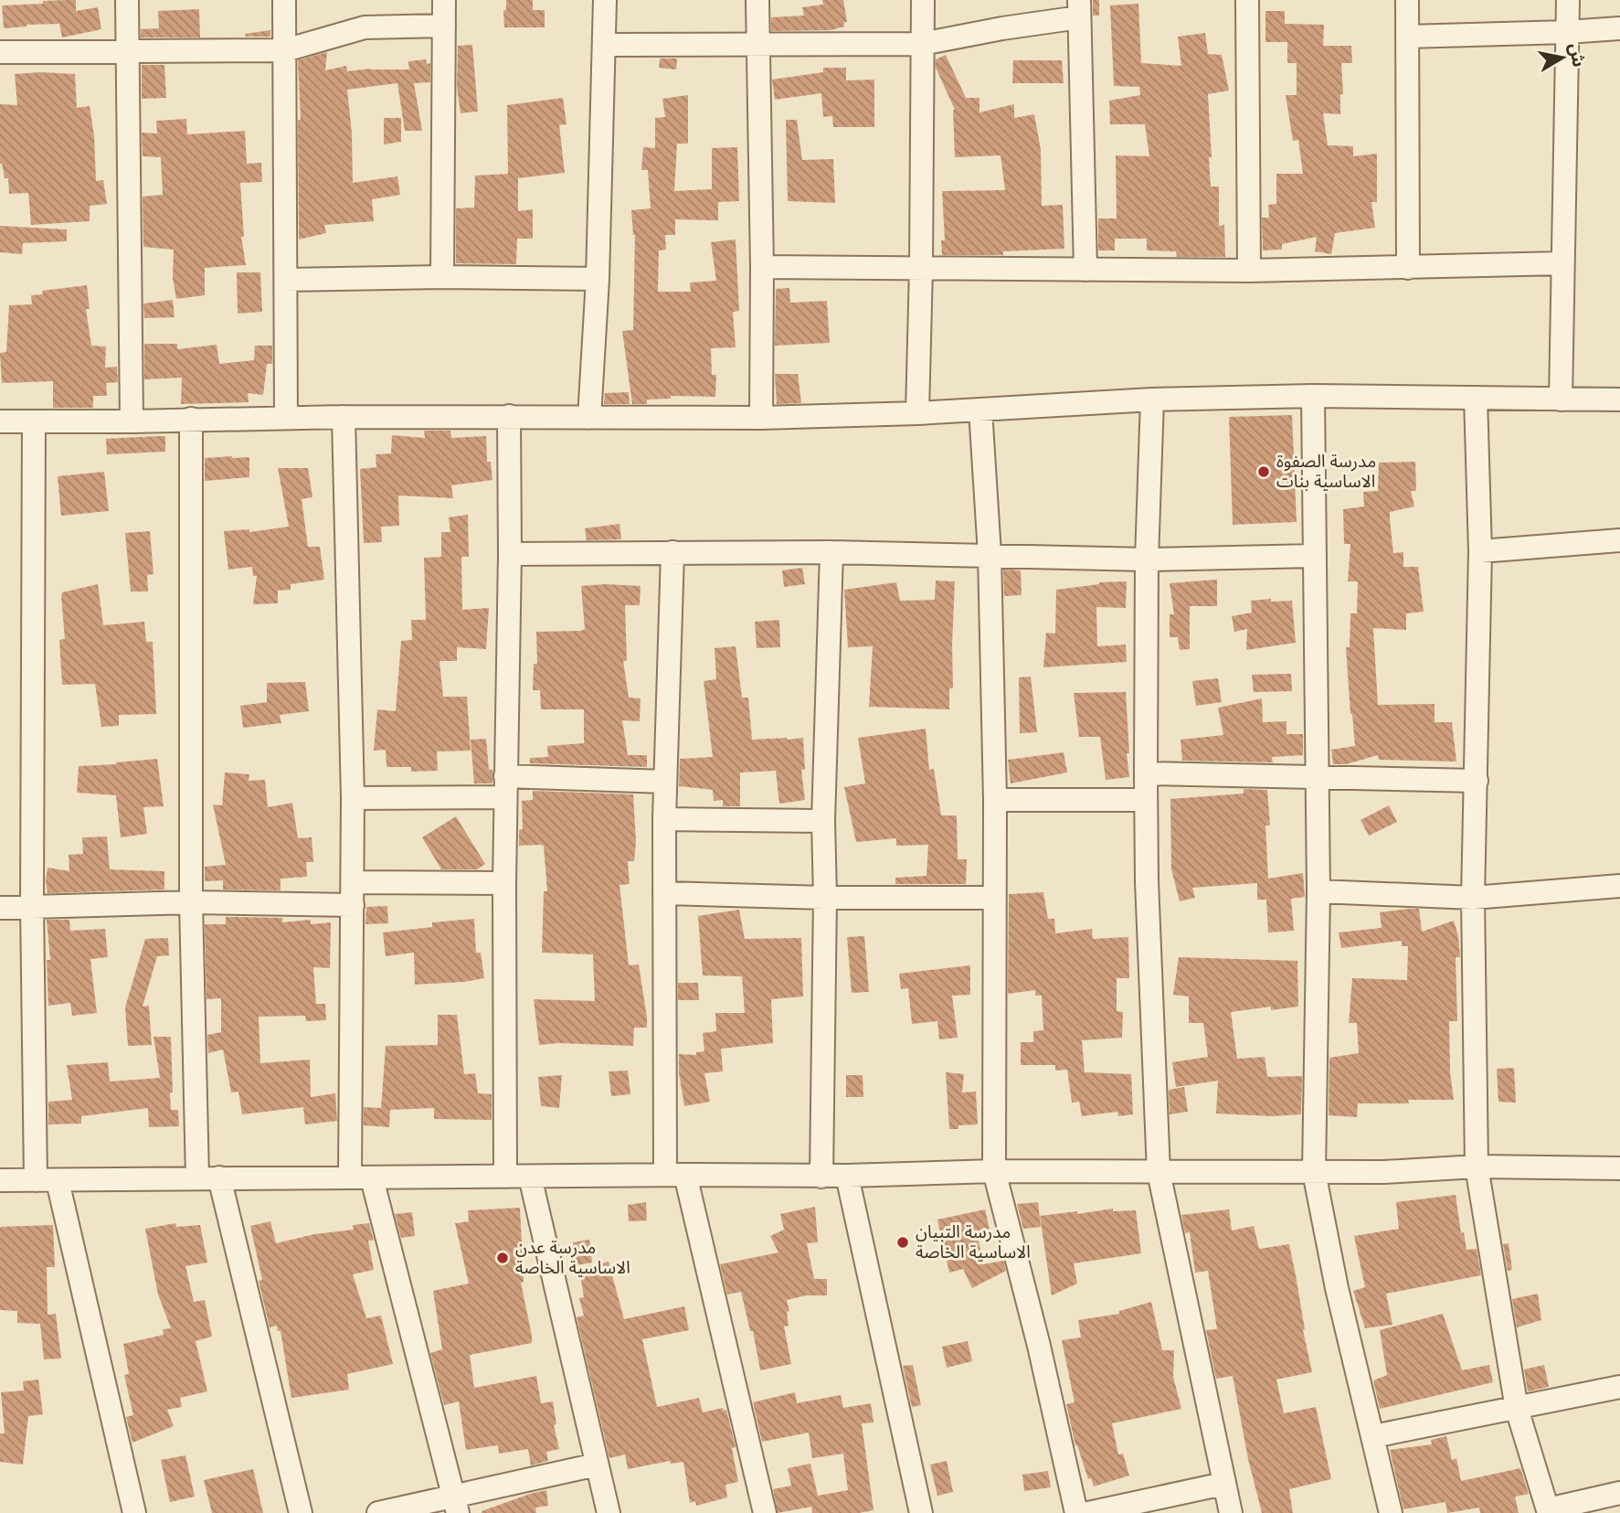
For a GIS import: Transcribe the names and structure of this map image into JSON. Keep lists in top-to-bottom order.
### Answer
{
  "places": ["مدرسة الصفوة الاساسية بنات", "مدرسة التبيان الاساسية الخاصة", "مدرسة عدن الاساسية الخاصة"],
  "north": "right"
}
